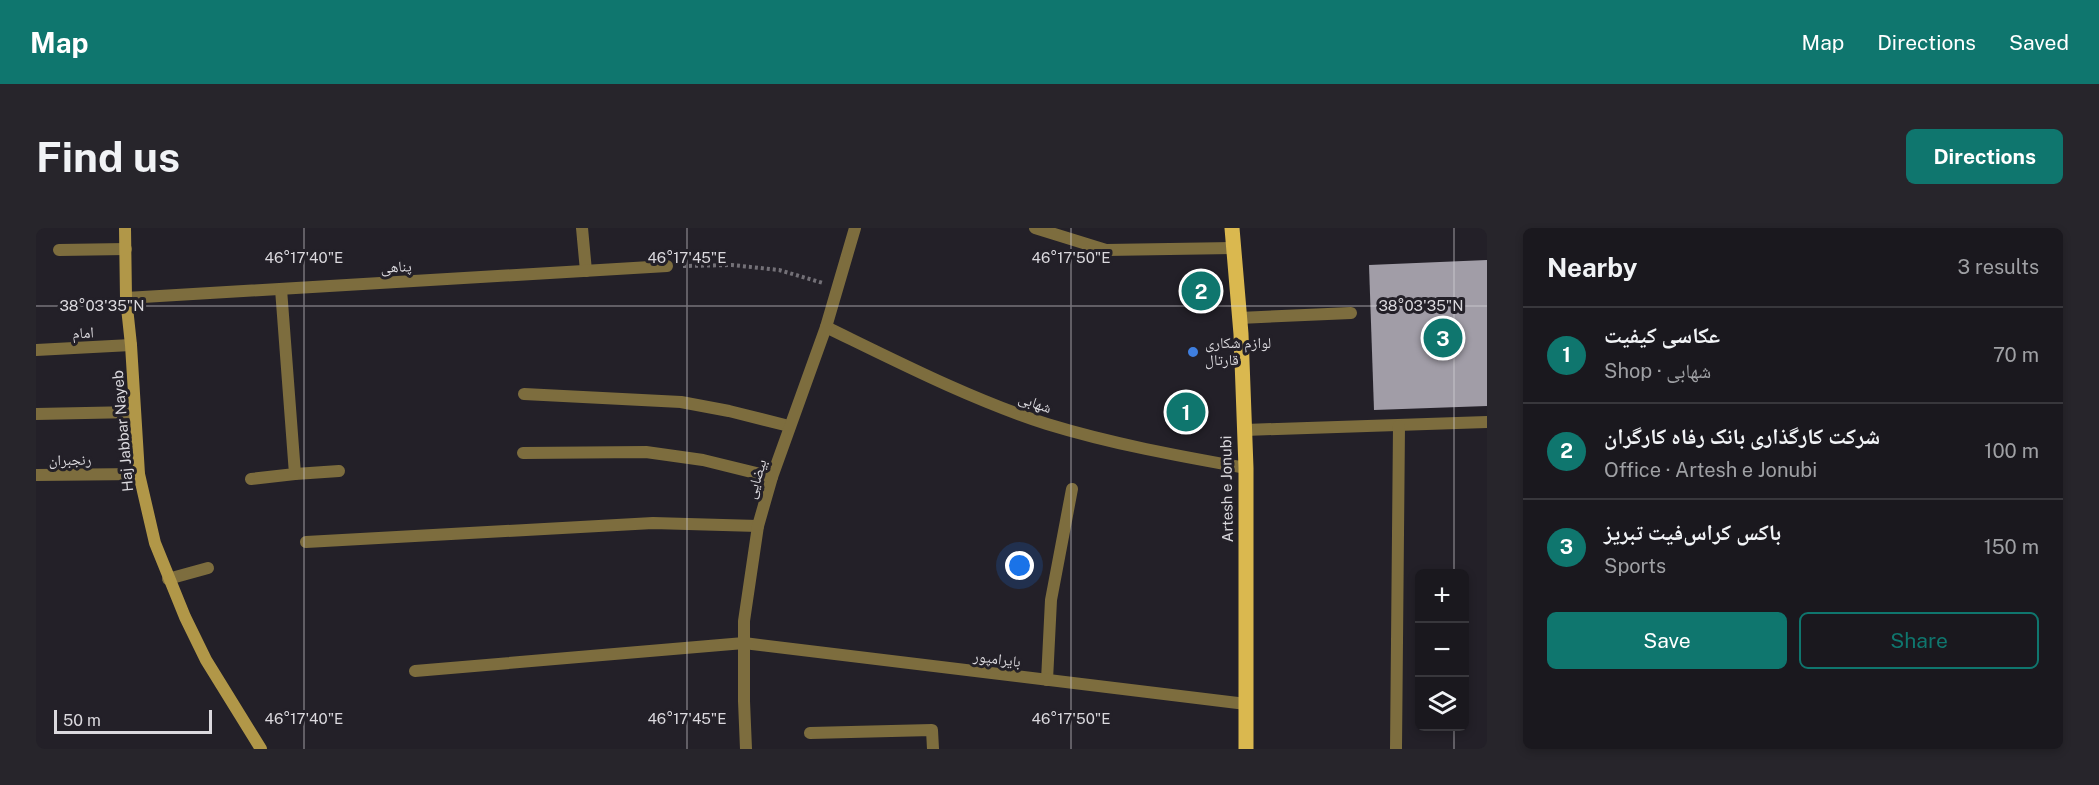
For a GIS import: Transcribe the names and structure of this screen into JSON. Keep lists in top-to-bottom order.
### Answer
{
  "streets": {
    "main road": ["Artesh e Jonubi"],
    "street": [
      "پناهی",
      "امام",
      "شهابی",
      "Haj Jabbar Nayeb",
      "رنجبران",
      "بیضایی",
      "بایرامپور"
    ]
  },
  "crossings": [
    ["پناهی", "Haj Jabbar Nayeb"],
    ["امام", "Haj Jabbar Nayeb"],
    ["شهابی", "بیضایی"],
    ["شهابی", "Artesh e Jonubi"],
    ["Haj Jabbar Nayeb", "رنجبران"],
    ["بیضایی", "بایرامپور"],
    ["Artesh e Jonubi", "بایرامپور"]
  ],
  "places": ["لوازم شکاری قارتال"],
  "scale_bar": "50 m",
  "page": {
    "header": "Map",
    "nav": ["Map", "Directions", "Saved"],
    "buttons": [
      "Directions",
      ["Save", "Share"]
    ],
    "title": "Find us",
    "heading": ["Nearby", "3 results"],
    "pins": ["2", "3", "1"],
    "list": [
      {
        "mark": "1",
        "name": "عکاسی کیفیت",
        "note": "Shop · شهابی",
        "value": "70 m"
      },
      {
        "mark": "2",
        "name": "شرکت کارگذاری بانک رفاه کارگران",
        "note": "Office · Artesh e Jonubi",
        "value": "100 m"
      },
      {
        "mark": "3",
        "name": "باکس کراس‌فیت تبریز",
        "note": "Sports",
        "value": "150 m"
      }
    ],
    "map_buttons": ["+", "−"],
    "scale": "50 m"
  },
  "coordinates": [
    "46°17'40\"E",
    "46°17'45\"E",
    "46°17'50\"E",
    "38°03'35\"N"
  ]
}
